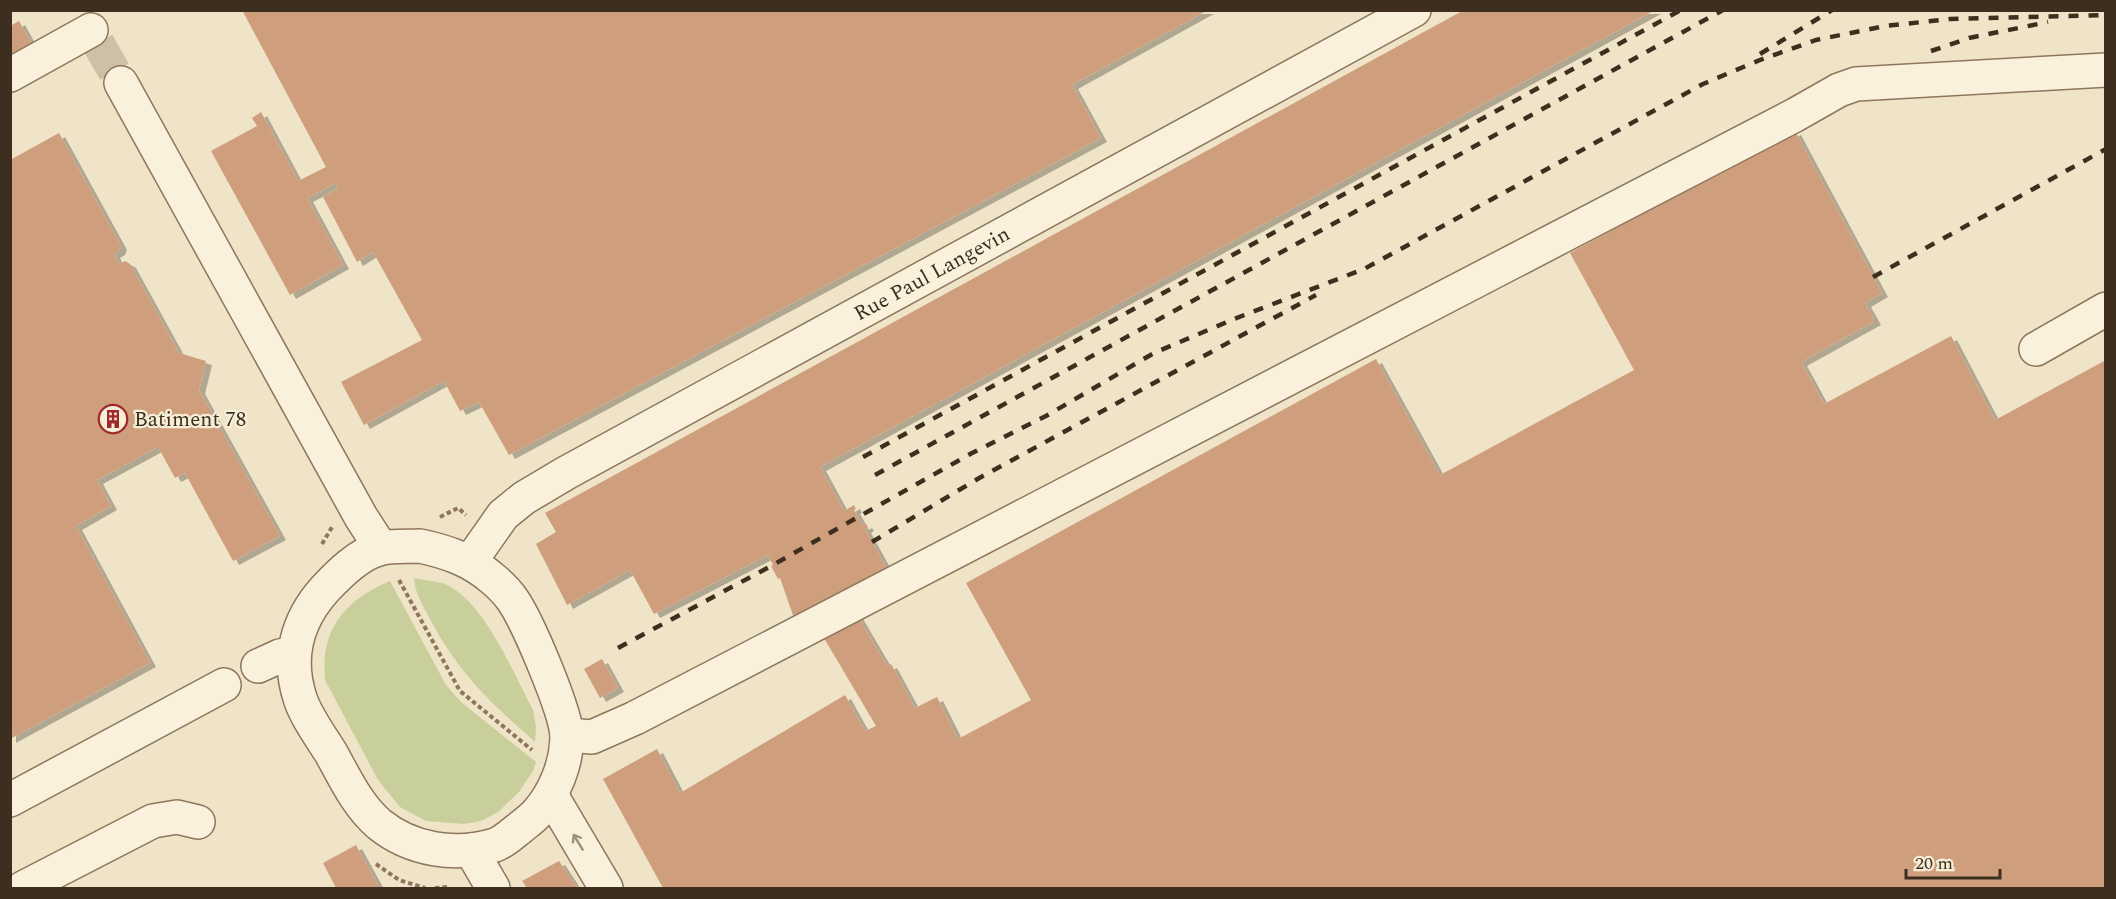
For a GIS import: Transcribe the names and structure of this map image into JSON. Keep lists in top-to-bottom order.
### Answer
{
  "streets": {
    "lane": ["Rue Paul Langevin"]
  },
  "places": {
    "building": ["Batiment 78"]
  },
  "scale_bar": "20 m"
}
